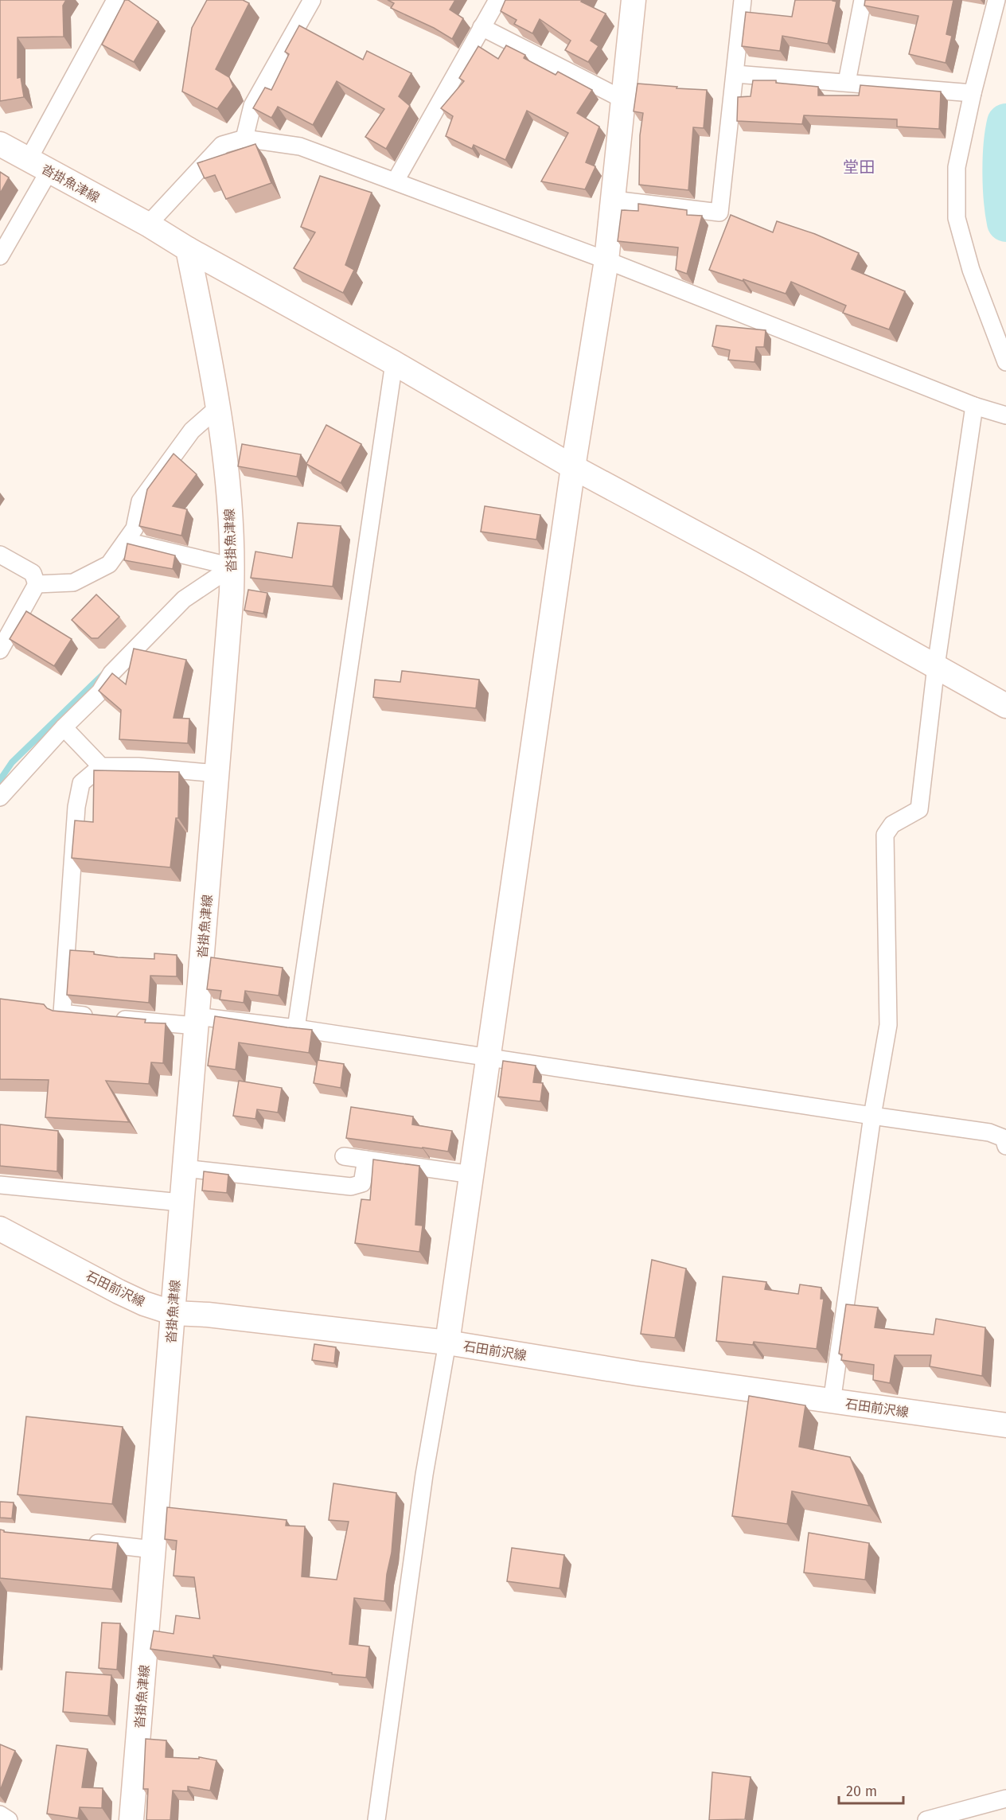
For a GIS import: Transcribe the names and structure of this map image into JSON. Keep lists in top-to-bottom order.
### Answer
{
  "streets": {
    "main road": ["沓掛魚津線", "石田前沢線"]
  },
  "crossings": [
    ["沓掛魚津線", "石田前沢線"]
  ],
  "districts": ["堂田"],
  "scale_bar": "20 m"
}
